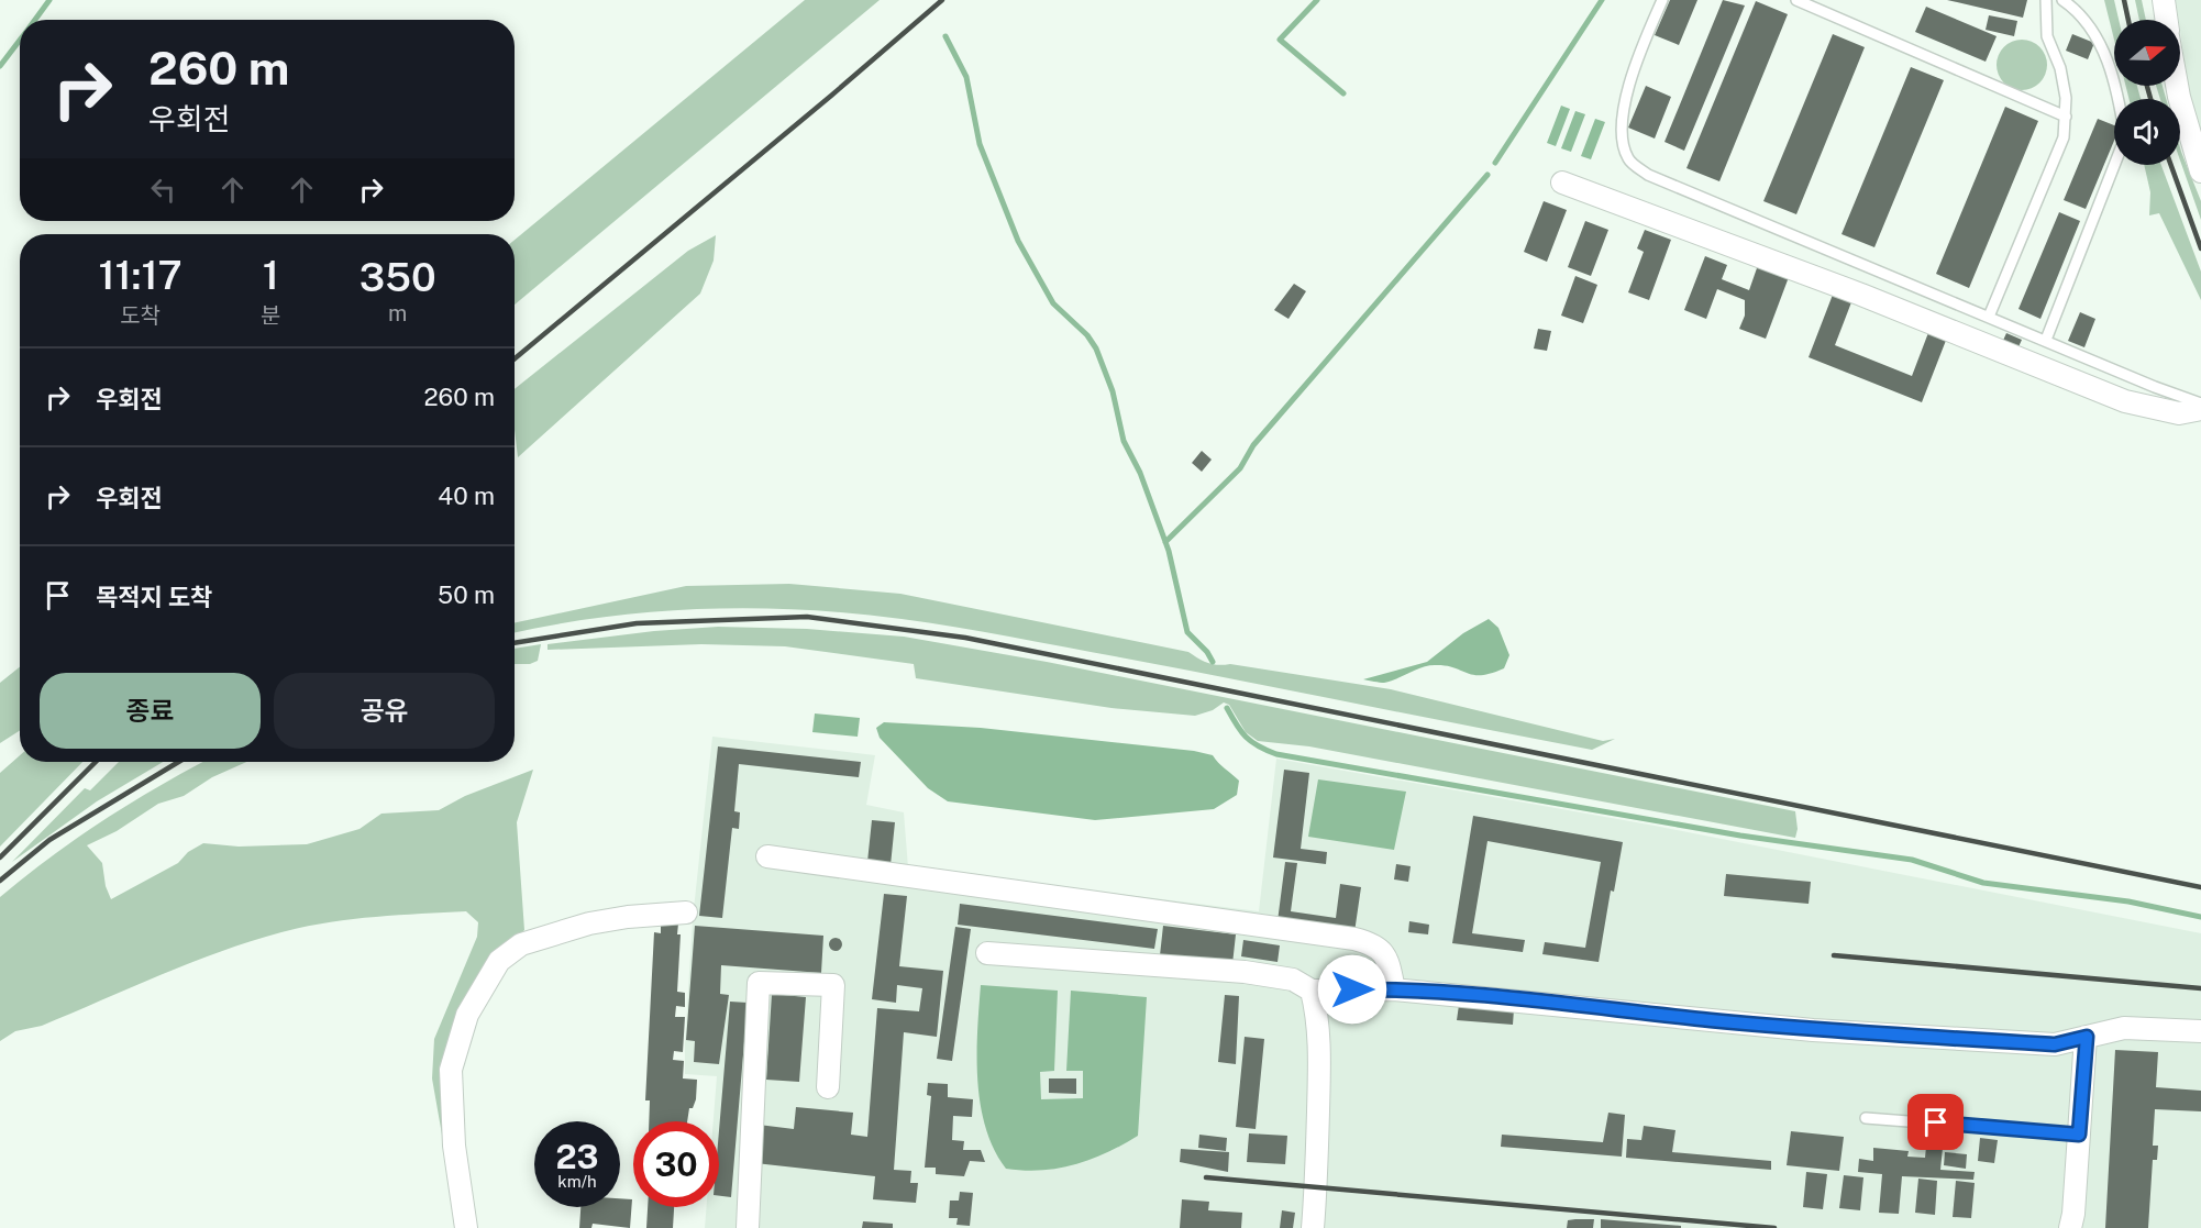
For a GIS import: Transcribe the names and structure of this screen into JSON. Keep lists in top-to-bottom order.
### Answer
{
  "north": "right",
  "page": {
    "turn": ["260 m", "우회전"],
    "eta": [
      "11:17",
      "도착",
      "1",
      "분",
      "350",
      "m"
    ],
    "list": [
      {
        "name": "우회전",
        "value": "260 m"
      },
      {
        "name": "우회전",
        "value": "40 m"
      },
      {
        "name": "목적지 도착",
        "value": "50 m"
      }
    ],
    "buttons": ["종료", "공유"],
    "speed": "23 km/h",
    "limit": "30"
  }
}
